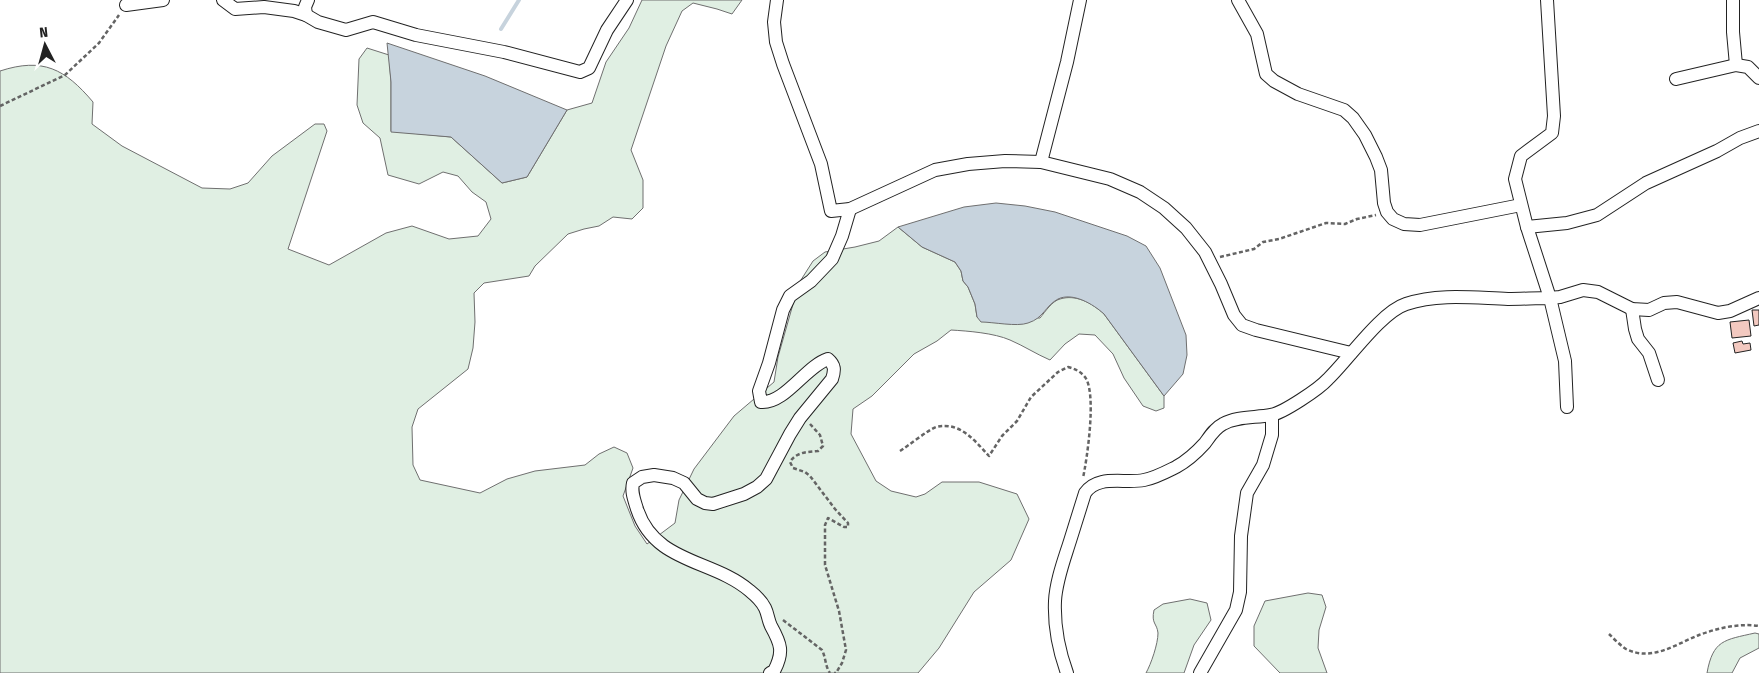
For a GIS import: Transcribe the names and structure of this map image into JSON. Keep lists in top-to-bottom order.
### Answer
{
  "north": "top"
}
